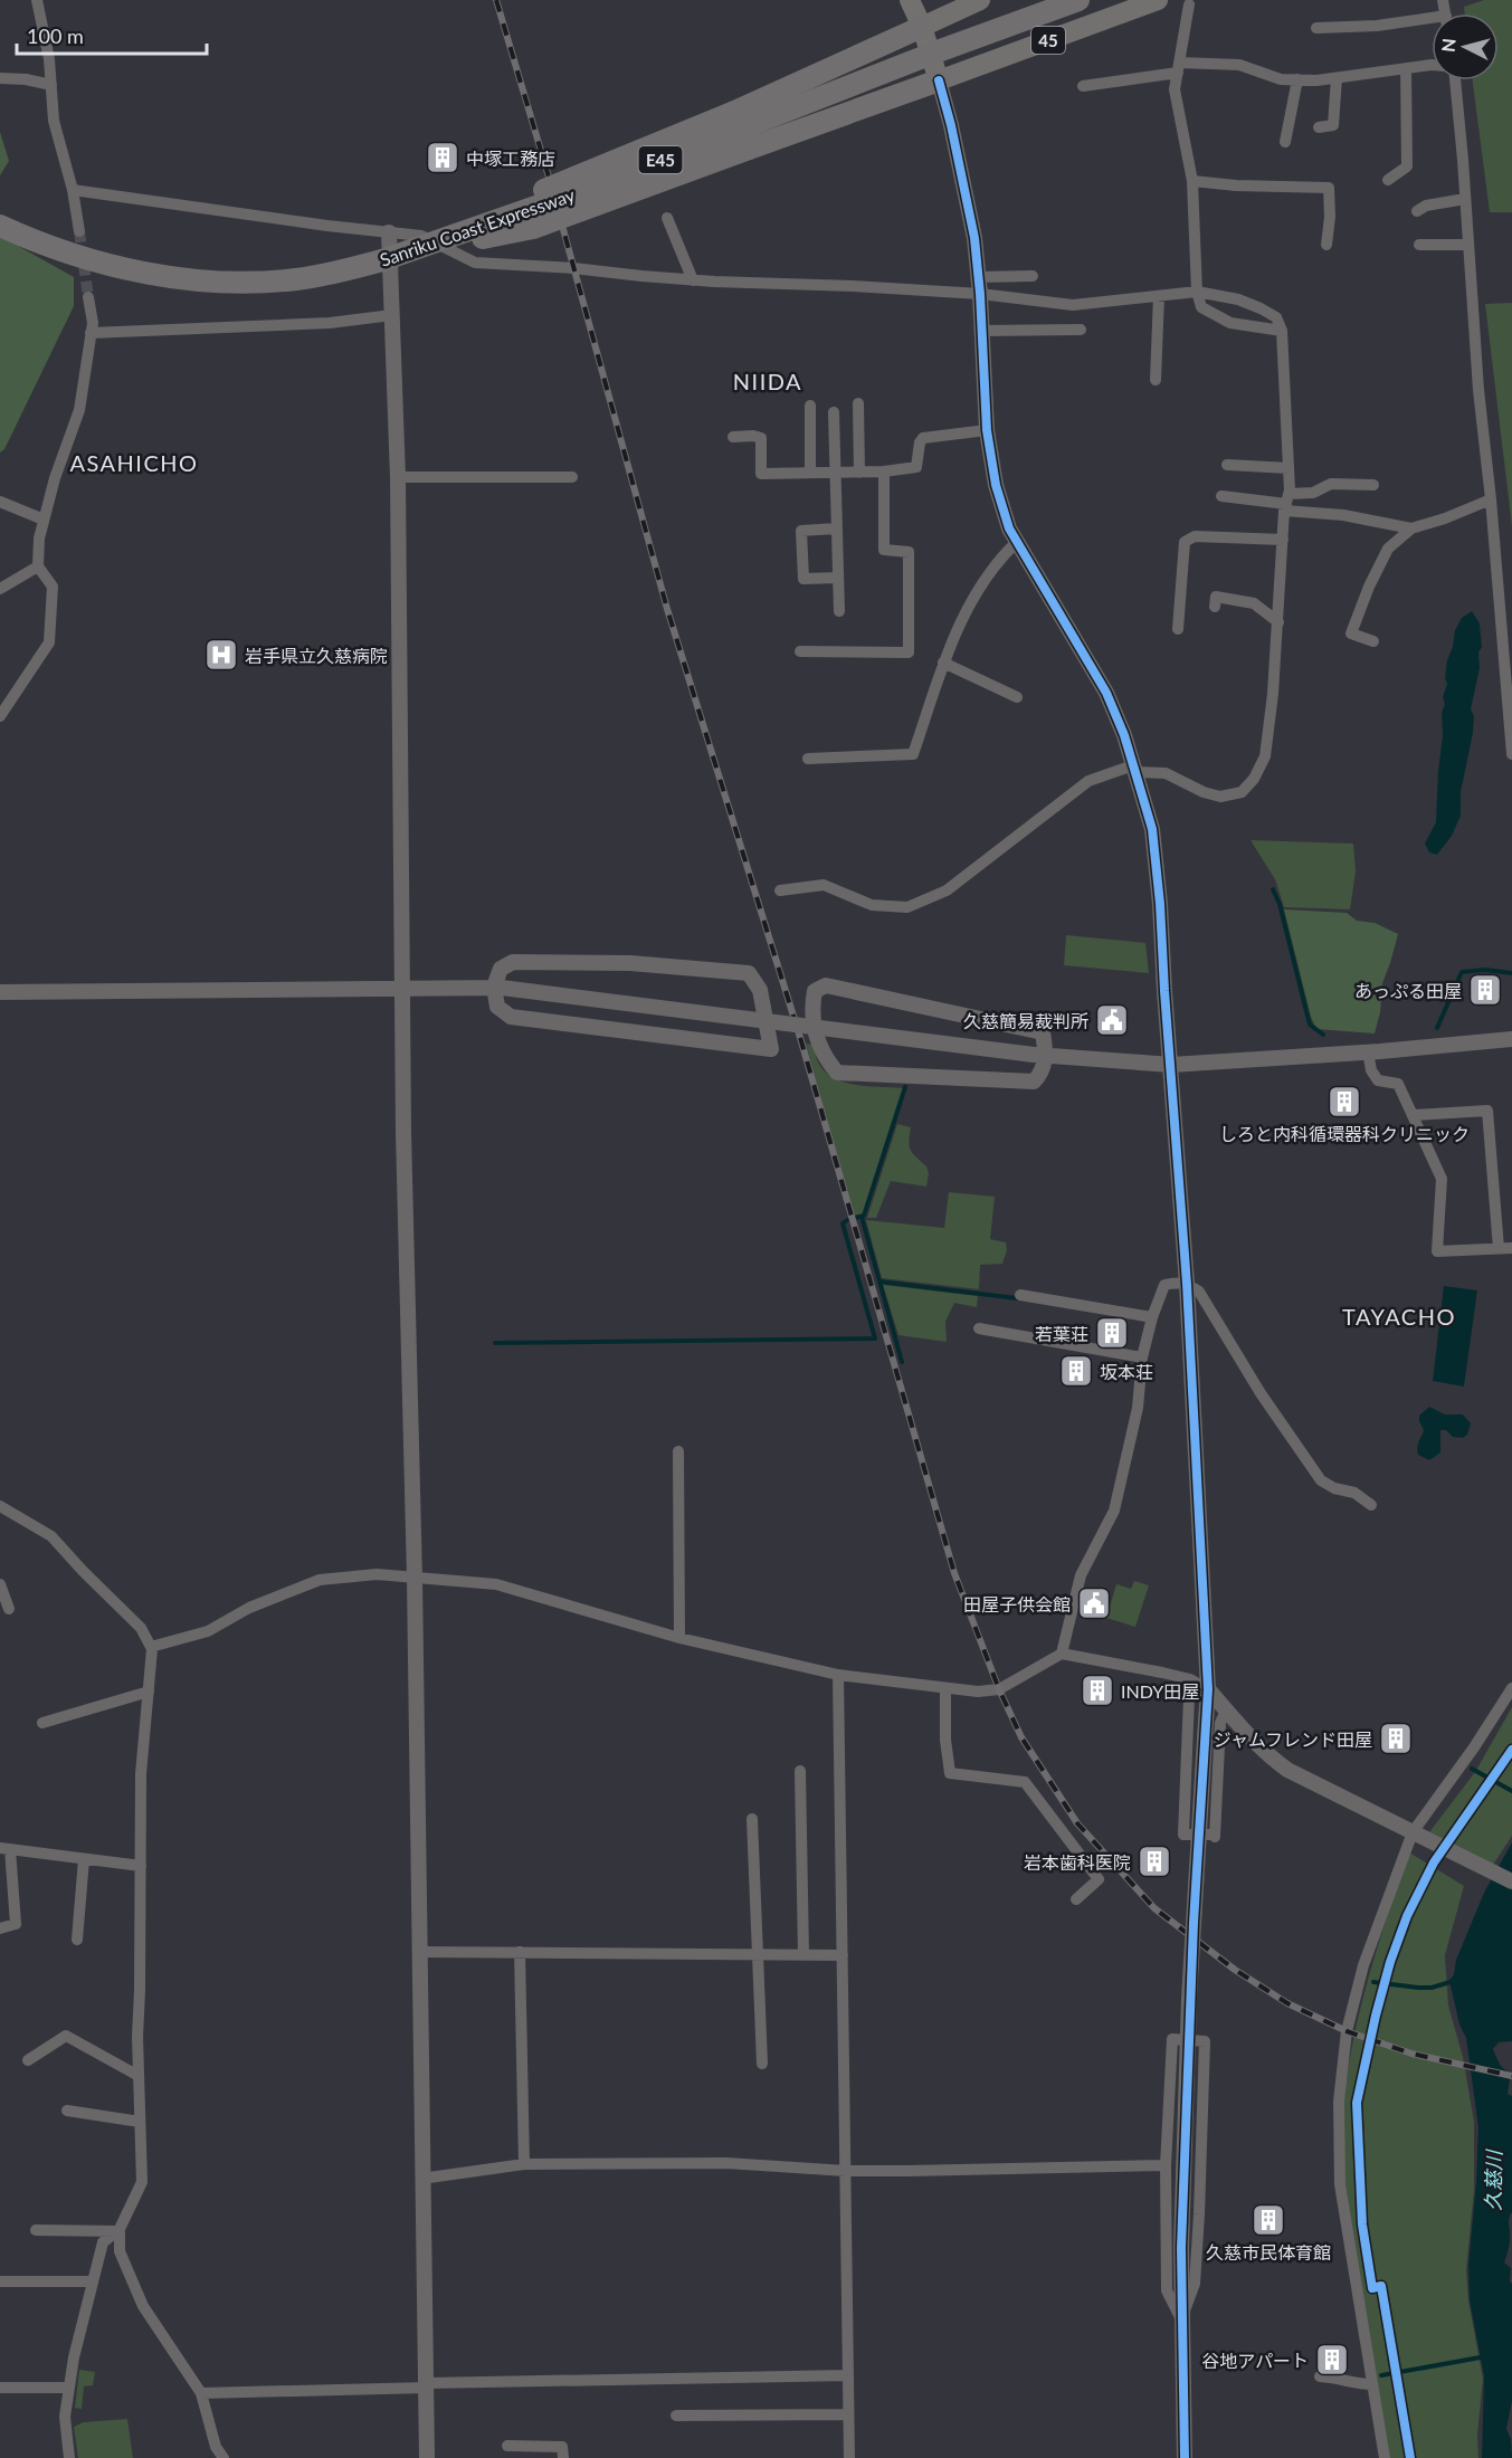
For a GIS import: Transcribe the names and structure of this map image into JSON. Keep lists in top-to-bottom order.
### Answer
{
  "streets": {
    "highway": ["45", "E45", "Sanriku Coast Expressway"]
  },
  "crossings": [
    ["45", "E45"],
    ["E45", "Sanriku Coast Expressway"]
  ],
  "districts": ["NIIDA", "ASAHICHO", "TAYACHO"],
  "water": ["久慈川"],
  "places": {
    "building": [
      "中塚工務店",
      "あっぷる田屋",
      "しろと内科循環器科クリニック",
      "若葉荘",
      "坂本荘",
      "INDY田屋",
      "ジャムフレンド田屋",
      "岩本歯科医院",
      "久慈市民体育館",
      "谷地アパート"
    ],
    "hospital": ["岩手県立久慈病院"],
    "public building": ["久慈簡易裁判所", "田屋子供会館"]
  },
  "scale_bar": "100 m",
  "north": "left"
}
